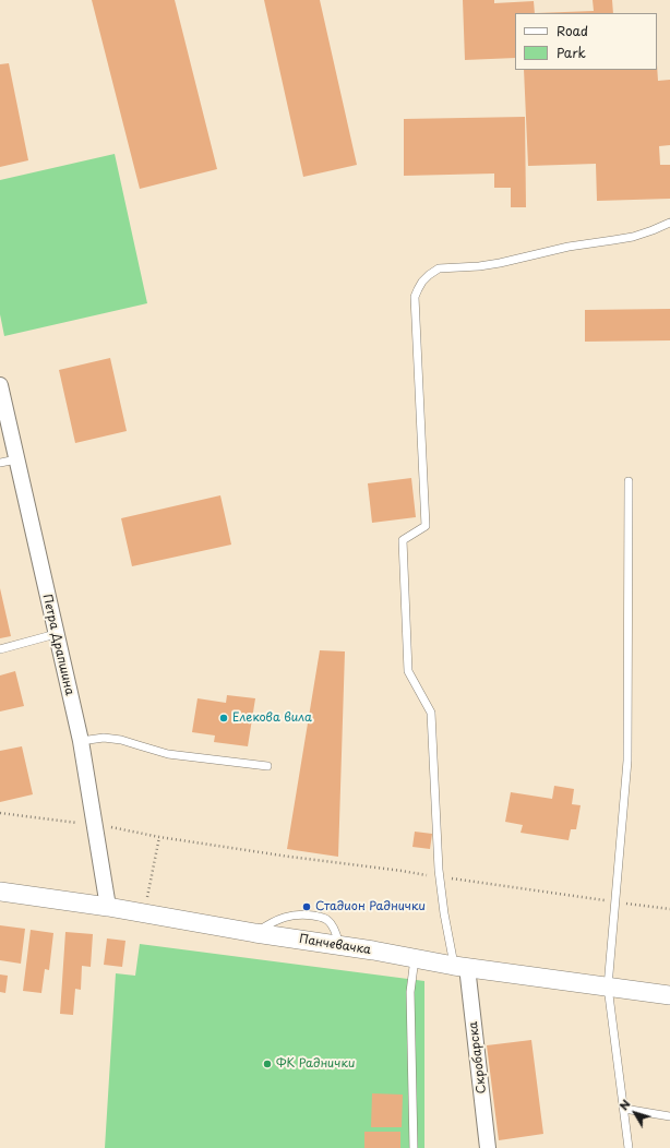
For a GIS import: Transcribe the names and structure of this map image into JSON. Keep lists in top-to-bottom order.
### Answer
{
  "streets": {
    "street": ["Петра Драпшина", "Панчевачка", "Скробарска"]
  },
  "crossings": [
    ["Петра Драпшина", "Панчевачка"],
    ["Панчевачка", "Скробарска"]
  ],
  "places": ["Елекова вила", "Стадион Раднички", "ФК Раднички"],
  "legend": ["Road", "Park"],
  "north": "top left"
}
